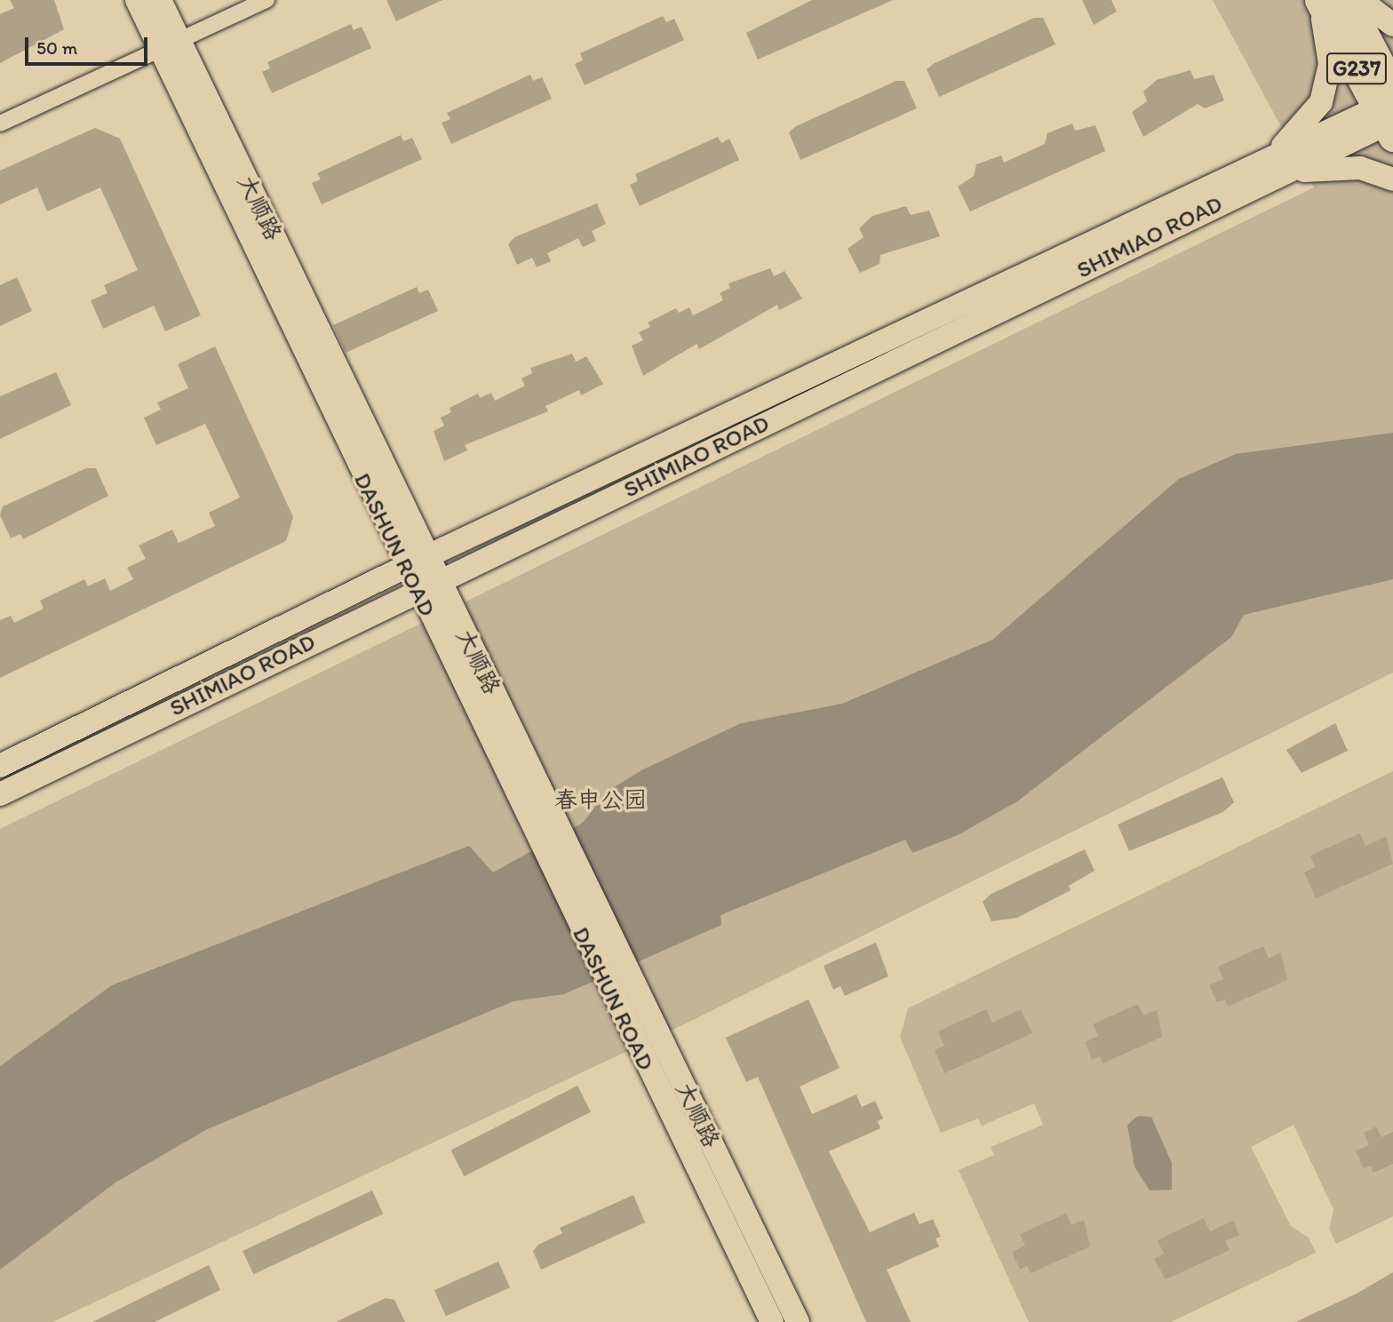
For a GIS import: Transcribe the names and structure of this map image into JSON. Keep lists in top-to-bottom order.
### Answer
{
  "streets": {
    "highway": ["G237"],
    "street": ["大顺路", "SHIMIAO ROAD", "DASHUN ROAD"]
  },
  "crossings": [
    ["G237", "SHIMIAO ROAD"],
    ["大顺路", "SHIMIAO ROAD"],
    ["大顺路", "DASHUN ROAD"],
    ["SHIMIAO ROAD", "DASHUN ROAD"]
  ],
  "parks": ["春申公园"],
  "scale_bar": "50 m"
}
